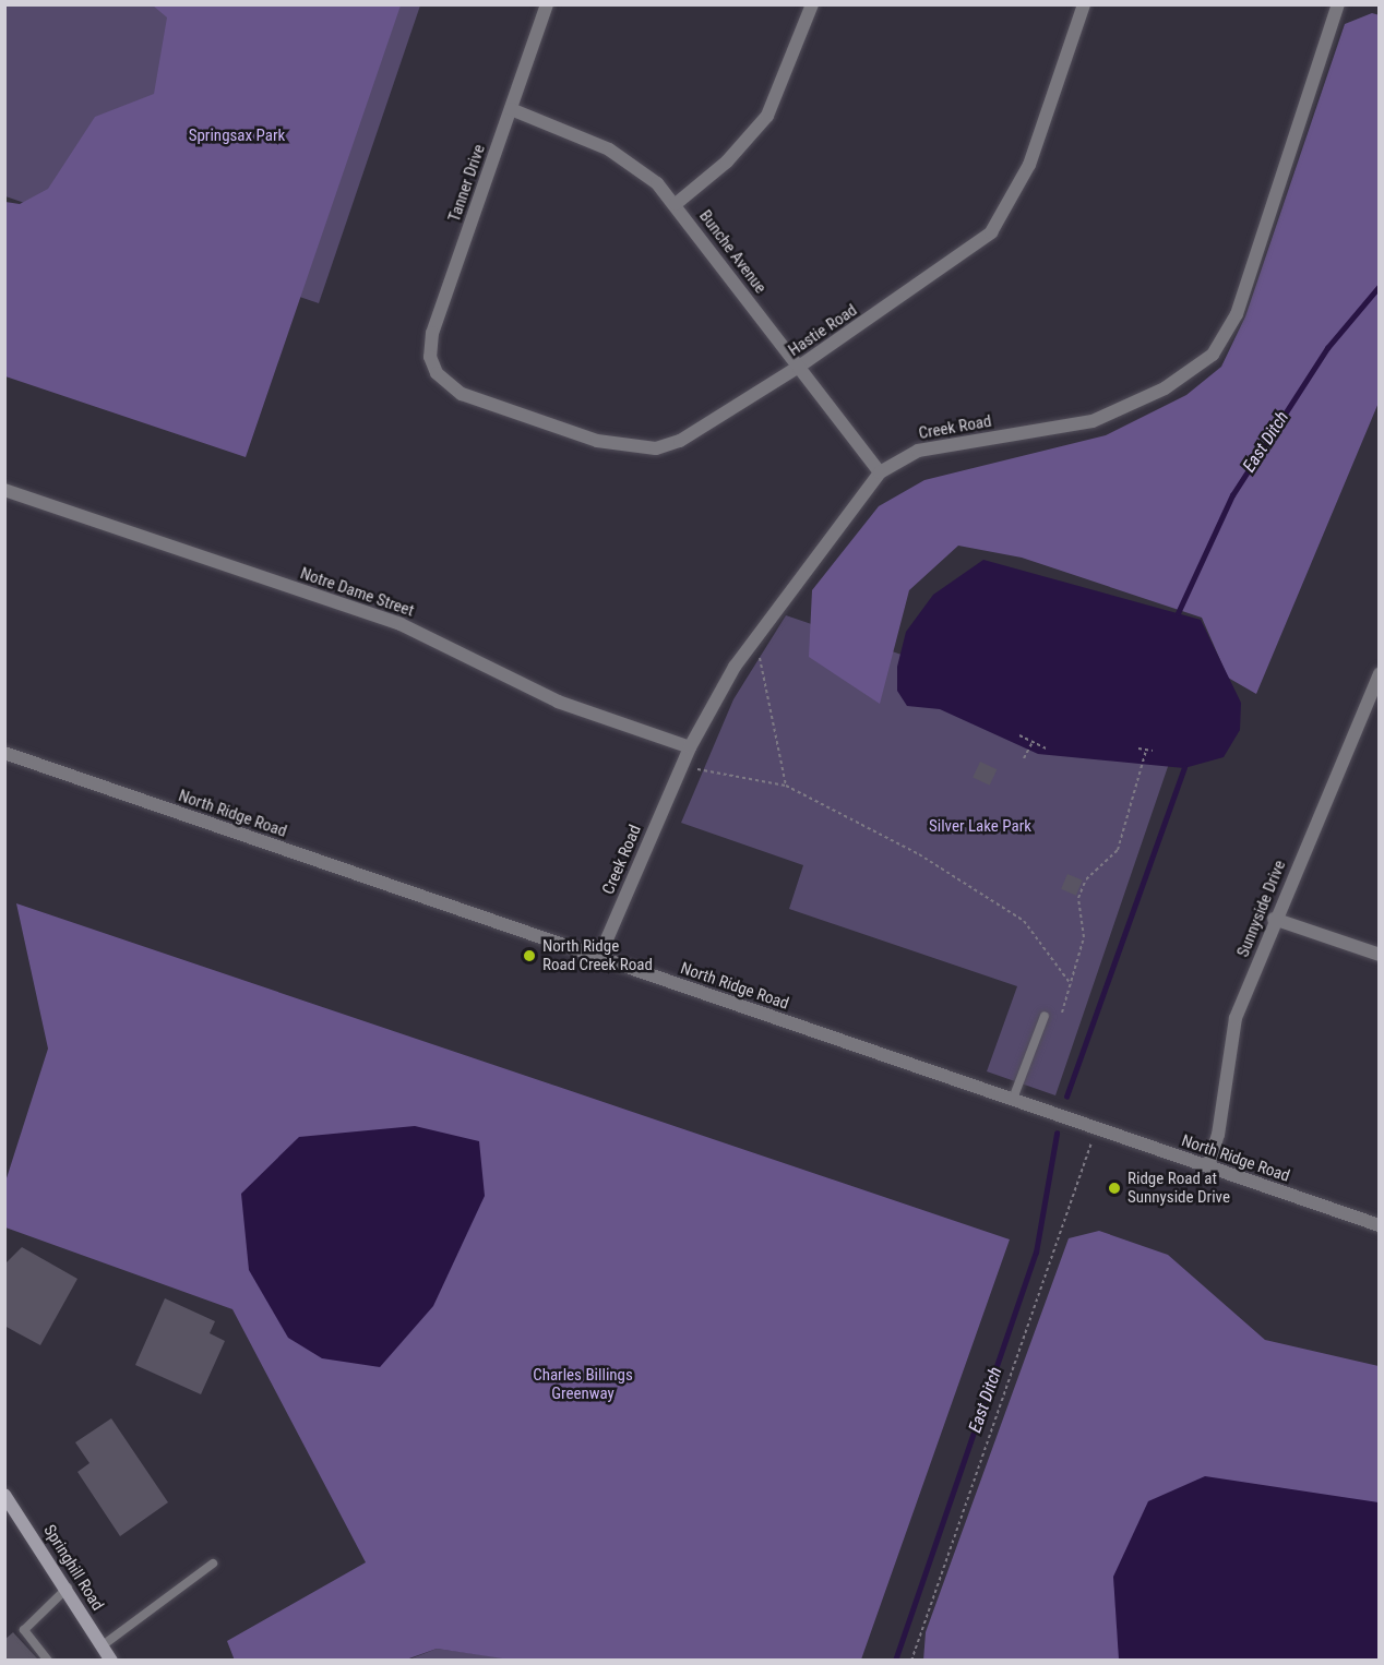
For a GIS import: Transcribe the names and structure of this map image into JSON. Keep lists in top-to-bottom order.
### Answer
{
  "streets": {
    "main road": ["Springhill Road"],
    "street": [
      "Tanner Drive",
      "Bunche Avenue",
      "Hastie Road",
      "Creek Road",
      "Notre Dame Street",
      "North Ridge Road",
      "Sunnyside Drive"
    ]
  },
  "crossings": [
    ["Tanner Drive", "Bunche Avenue"],
    ["Tanner Drive", "Hastie Road"],
    ["Bunche Avenue", "Hastie Road"],
    ["Bunche Avenue", "Creek Road"],
    ["Creek Road", "Notre Dame Street"],
    ["Creek Road", "North Ridge Road"],
    ["North Ridge Road", "Sunnyside Drive"]
  ],
  "water": ["East Ditch"],
  "parks": ["Springsax Park", "Silver Lake Park", "Charles Billings Greenway"],
  "places": ["North Ridge Road Creek Road", "Ridge Road at Sunnyside Drive"]
}
